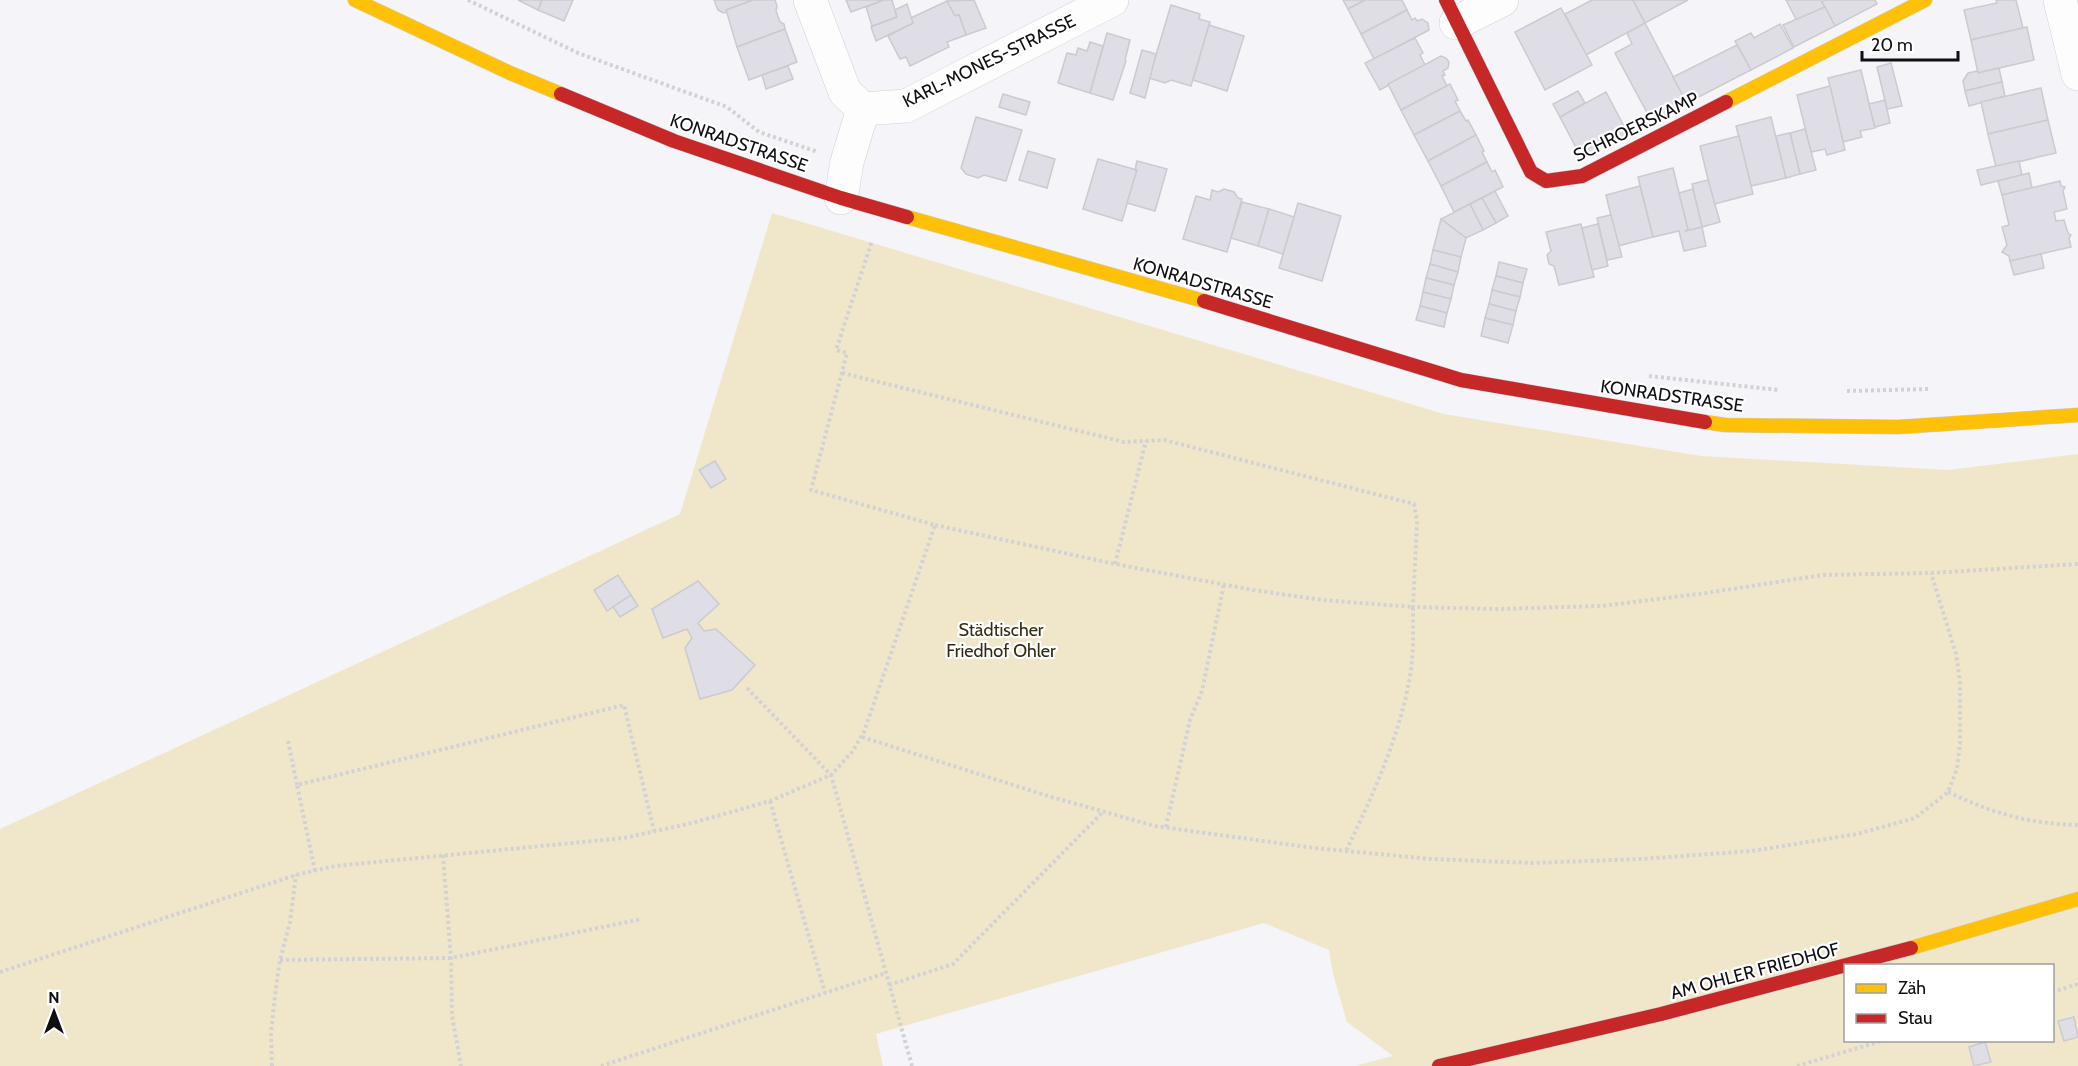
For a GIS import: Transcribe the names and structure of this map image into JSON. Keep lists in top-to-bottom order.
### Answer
{
  "streets": {
    "street": [
      "KARL-MONES-STRASSE",
      "SCHROERSKAMP",
      "KONRADSTRASSE",
      "AM OHLER FRIEDHOF"
    ]
  },
  "parks": ["Städtischer Friedhof Ohler"],
  "legend": ["Zäh", "Stau"],
  "scale_bar": "20 m",
  "north": "top"
}
